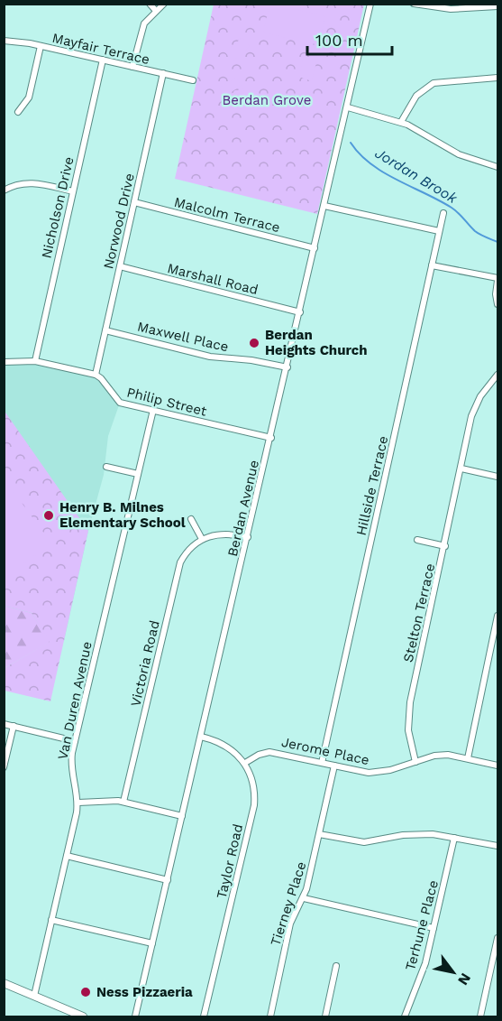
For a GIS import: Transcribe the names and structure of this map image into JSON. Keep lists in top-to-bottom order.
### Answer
{
  "streets": {
    "street": [
      "Mayfair Terrace",
      "Nicholson Drive",
      "Malcolm Terrace",
      "Norwood Drive",
      "Marshall Road",
      "Maxwell Place",
      "Philip Street",
      "Hillside Terrace",
      "Berdan Avenue",
      "Stelton Terrace",
      "Victoria Road",
      "Van Duren Avenue",
      "Jerome Place",
      "Taylor Road",
      "Tierney Place",
      "Terhune Place"
    ]
  },
  "crossings": [
    ["Mayfair Terrace", "Nicholson Drive"],
    ["Mayfair Terrace", "Norwood Drive"],
    ["Malcolm Terrace", "Norwood Drive"],
    ["Malcolm Terrace", "Berdan Avenue"],
    ["Norwood Drive", "Marshall Road"],
    ["Norwood Drive", "Maxwell Place"],
    ["Norwood Drive", "Philip Street"],
    ["Marshall Road", "Berdan Avenue"],
    ["Maxwell Place", "Berdan Avenue"],
    ["Philip Street", "Berdan Avenue"],
    ["Philip Street", "Van Duren Avenue"],
    ["Hillside Terrace", "Jerome Place"],
    ["Berdan Avenue", "Taylor Road"],
    ["Stelton Terrace", "Jerome Place"],
    ["Jerome Place", "Taylor Road"],
    ["Jerome Place", "Tierney Place"]
  ],
  "water": ["Jordan Brook"],
  "parks": ["Berdan Grove"],
  "places": ["Berdan Heights Church", "Henry B. Milnes Elementary School", "Ness Pizzaeria"],
  "scale_bar": "100 m",
  "north": "bottom right"
}
